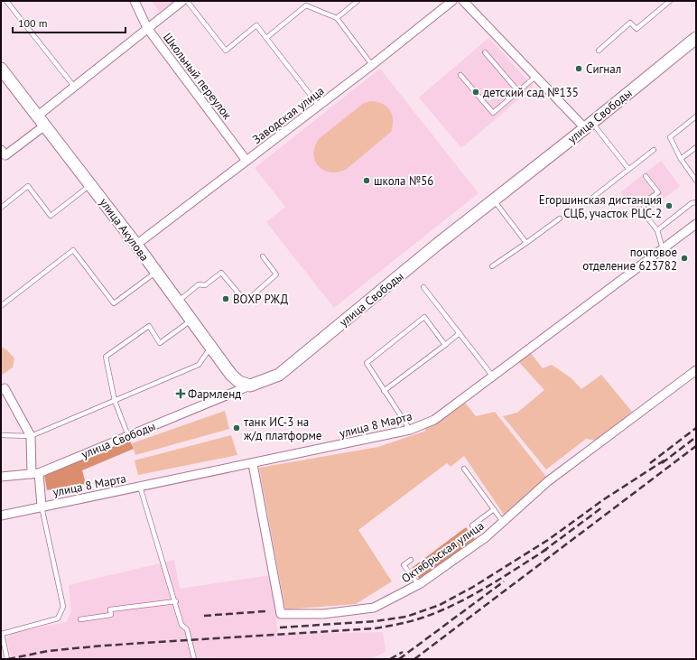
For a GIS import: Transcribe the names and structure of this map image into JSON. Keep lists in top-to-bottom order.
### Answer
{
  "streets": {
    "street": [
      "Школьный переулок",
      "Заводская улица",
      "улица Свободы",
      "улица Акулова",
      "улица 8 Марта",
      "Октябрьская улица"
    ]
  },
  "crossings": [
    ["Школьный переулок", "Заводская улица"],
    ["Заводская улица", "улица Акулова"],
    ["улица Свободы", "улица Акулова"],
    ["улица 8 Марта", "Октябрьская улица"]
  ],
  "places": {
    "other": [
      "Сигнал",
      "детский сад №135",
      "школа №56",
      "Егоршинская дистанция СЦБ, участок РЦС-2",
      "почтовое отделение 623782",
      "ВОХР РЖД",
      "танк ИС-3 на ж/д платформе"
    ],
    "health": ["Фармленд"]
  },
  "scale_bar": "100 m"
}
